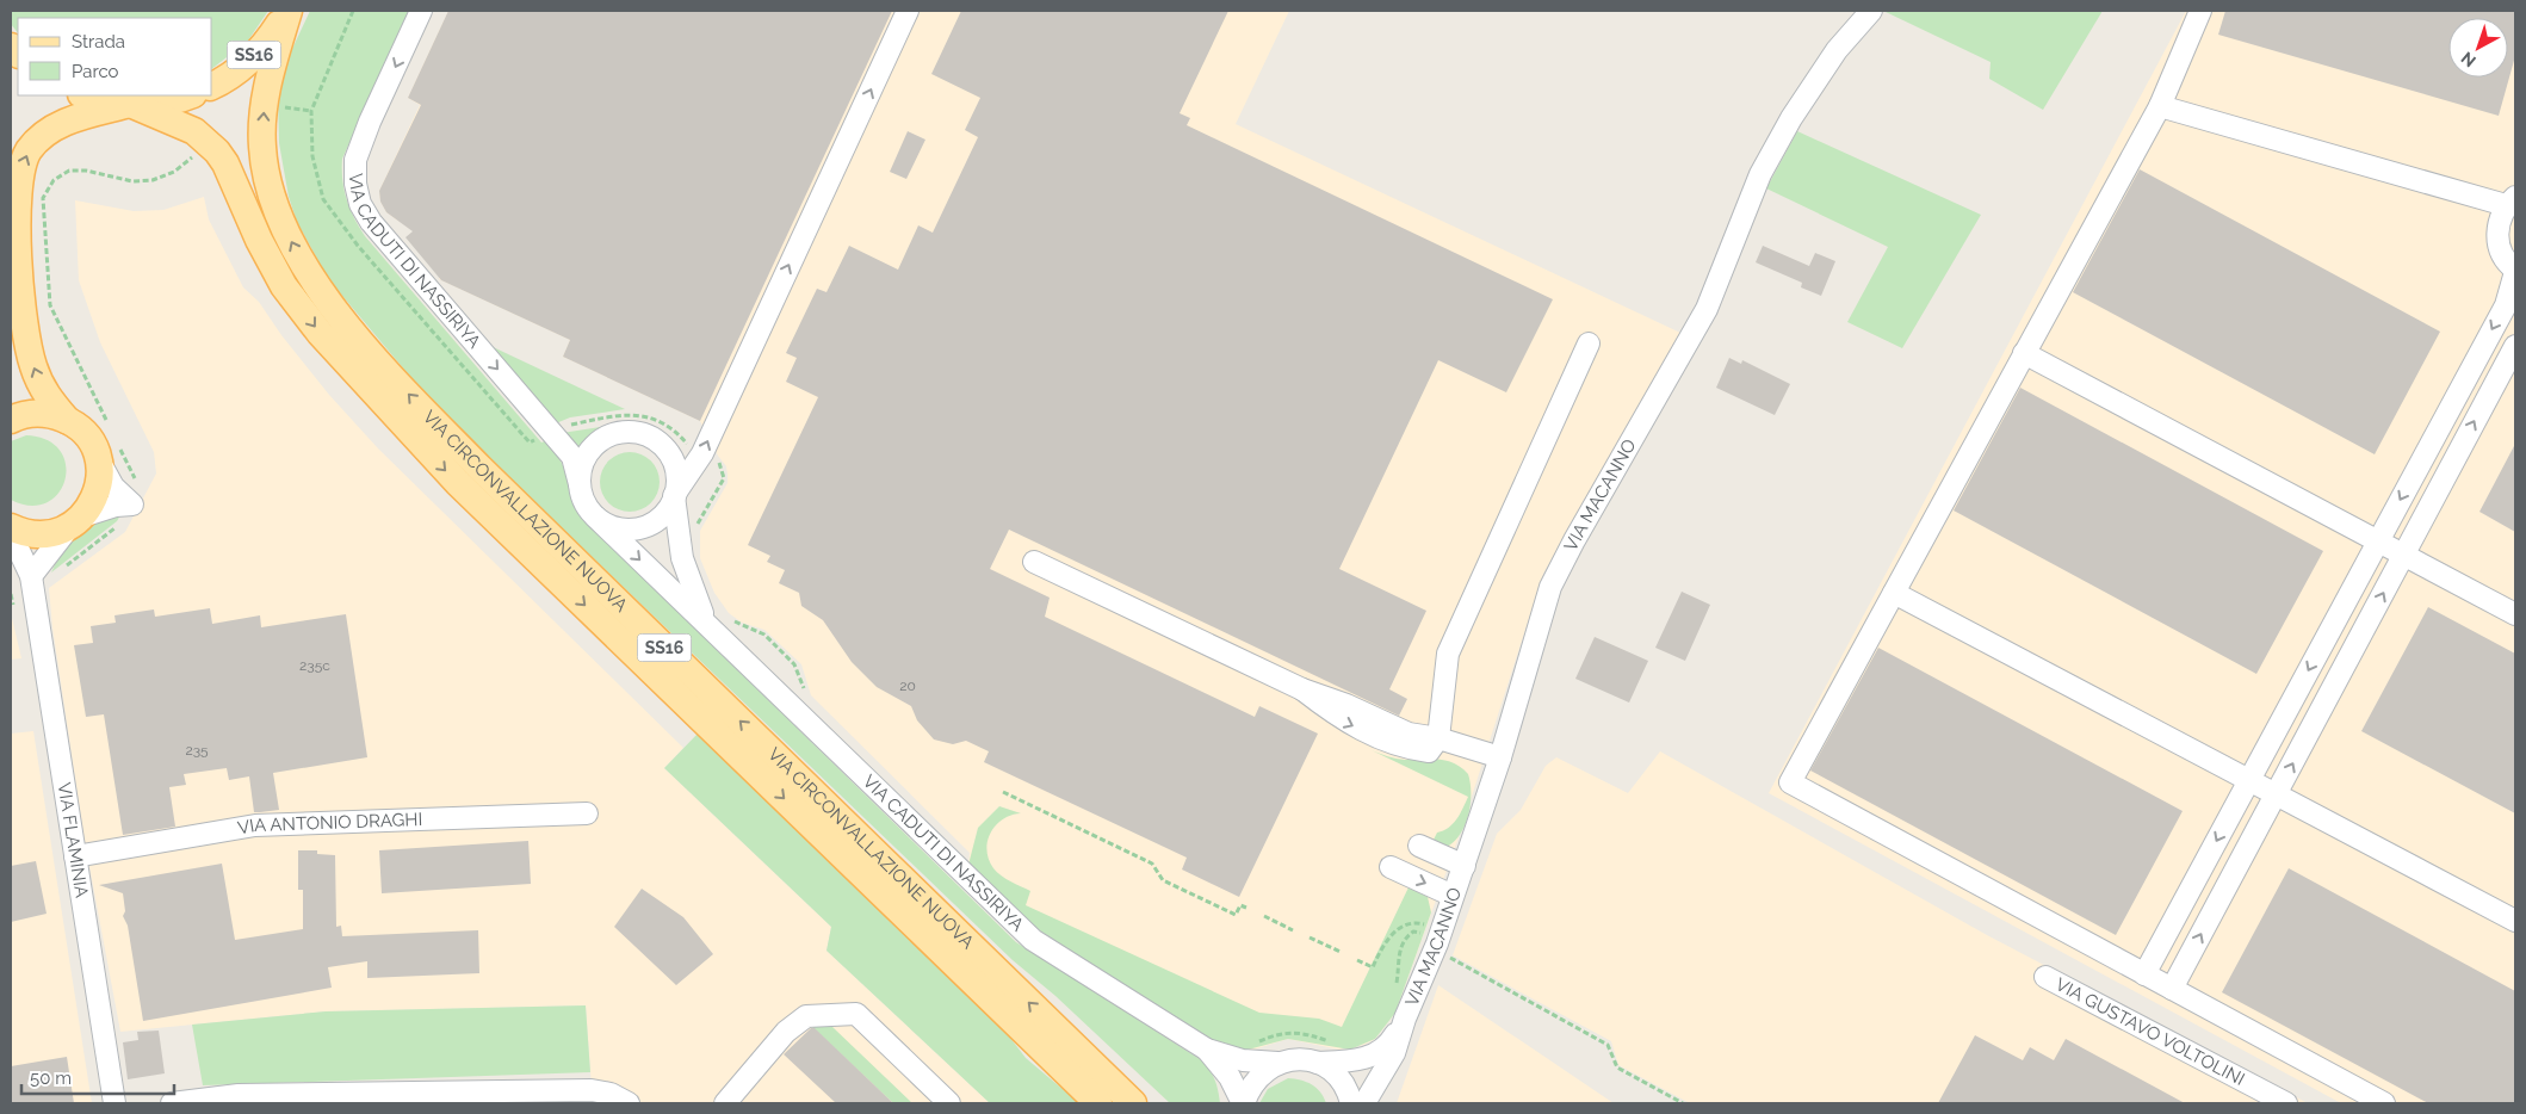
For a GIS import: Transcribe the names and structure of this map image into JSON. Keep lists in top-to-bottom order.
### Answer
{
  "streets": {
    "main road": ["SS16", "VIA CIRCONVALLAZIONE NUOVA"],
    "street": [
      "VIA CADUTI DI NASSIRIYA",
      "VIA MACANNO",
      "VIA ANTONIO DRAGHI",
      "VIA FLAMINIA",
      "VIA GUSTAVO VOLTOLINI"
    ]
  },
  "crossings": [
    ["VIA CADUTI DI NASSIRIYA", "VIA MACANNO"],
    ["VIA ANTONIO DRAGHI", "VIA FLAMINIA"]
  ],
  "house_numbers": ["235c", "20", "235"],
  "legend": ["Strada", "Parco"],
  "scale_bar": "50 m",
  "north": "bottom left"
}
